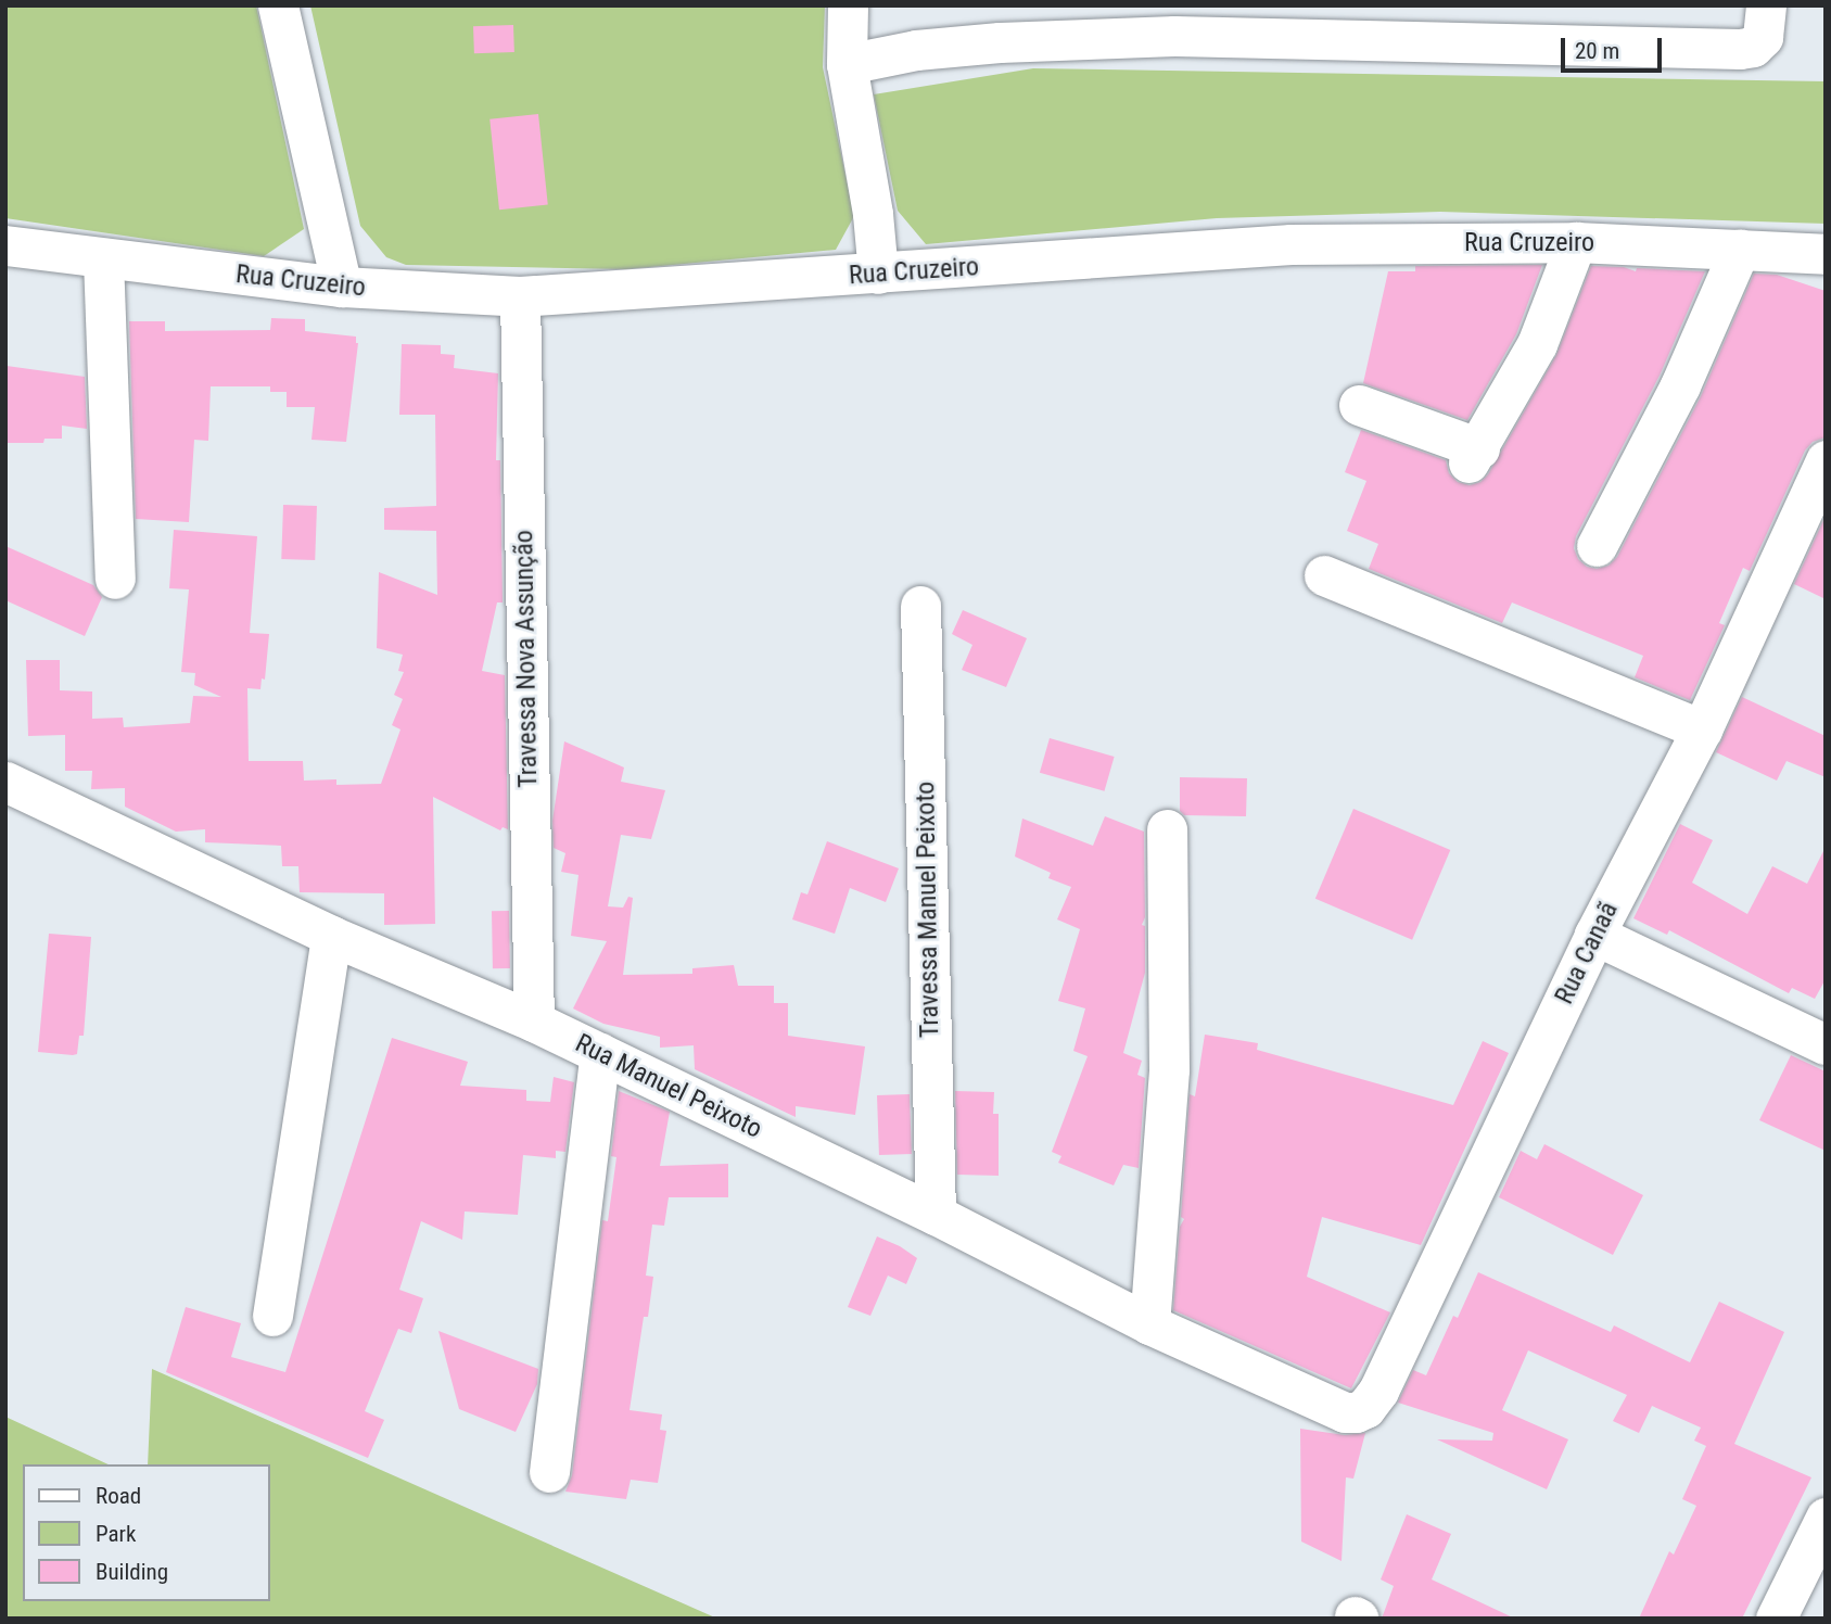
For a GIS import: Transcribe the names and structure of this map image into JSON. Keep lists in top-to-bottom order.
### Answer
{
  "streets": {
    "street": [
      "Rua Cruzeiro",
      "Travessa Nova Assunção",
      "Travessa Manuel Peixoto",
      "Rua Canaã",
      "Rua Manuel Peixoto"
    ]
  },
  "crossings": [
    ["Rua Cruzeiro", "Travessa Nova Assunção"],
    ["Travessa Nova Assunção", "Rua Manuel Peixoto"],
    ["Travessa Manuel Peixoto", "Rua Manuel Peixoto"],
    ["Rua Canaã", "Rua Manuel Peixoto"]
  ],
  "legend": ["Road", "Park", "Building"],
  "scale_bar": "20 m"
}
